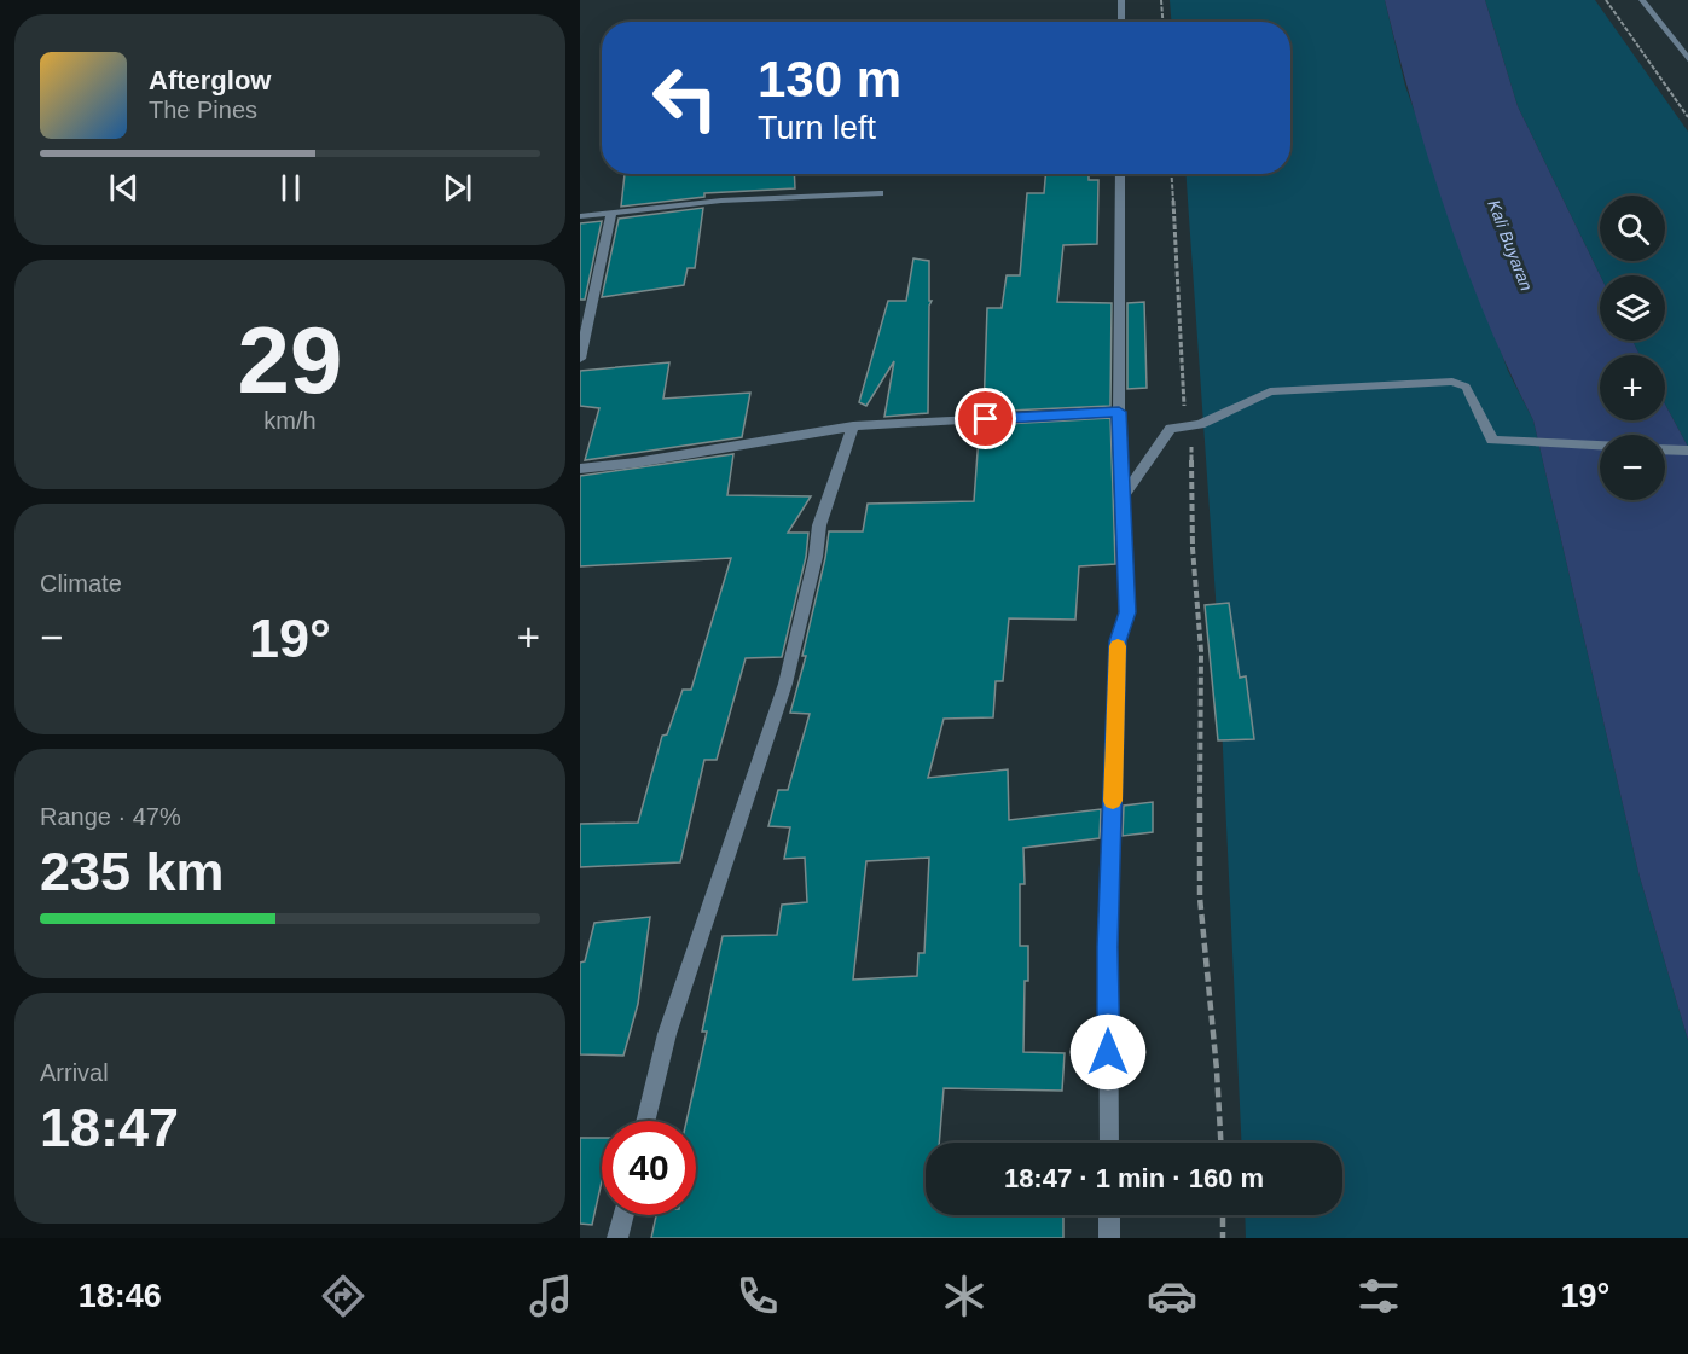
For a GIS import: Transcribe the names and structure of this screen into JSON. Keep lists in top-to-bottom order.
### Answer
{
  "water": ["Kali Buyaran"],
  "page": {
    "turn": ["130 m", "Turn left"],
    "song": ["Afterglow", "The Pines"],
    "map_buttons": ["+", "−"],
    "tile": [
      ["29", "km/h"],
      "Climate",
      ["Range · 47%", "235 km"],
      ["Arrival", "18:47"]
    ],
    "heat": ["−", "19°", "+"],
    "limit": "40",
    "trip": "18:47 · 1 min · 160 m",
    "tabs": ["18:46", "19°"]
  }
}
